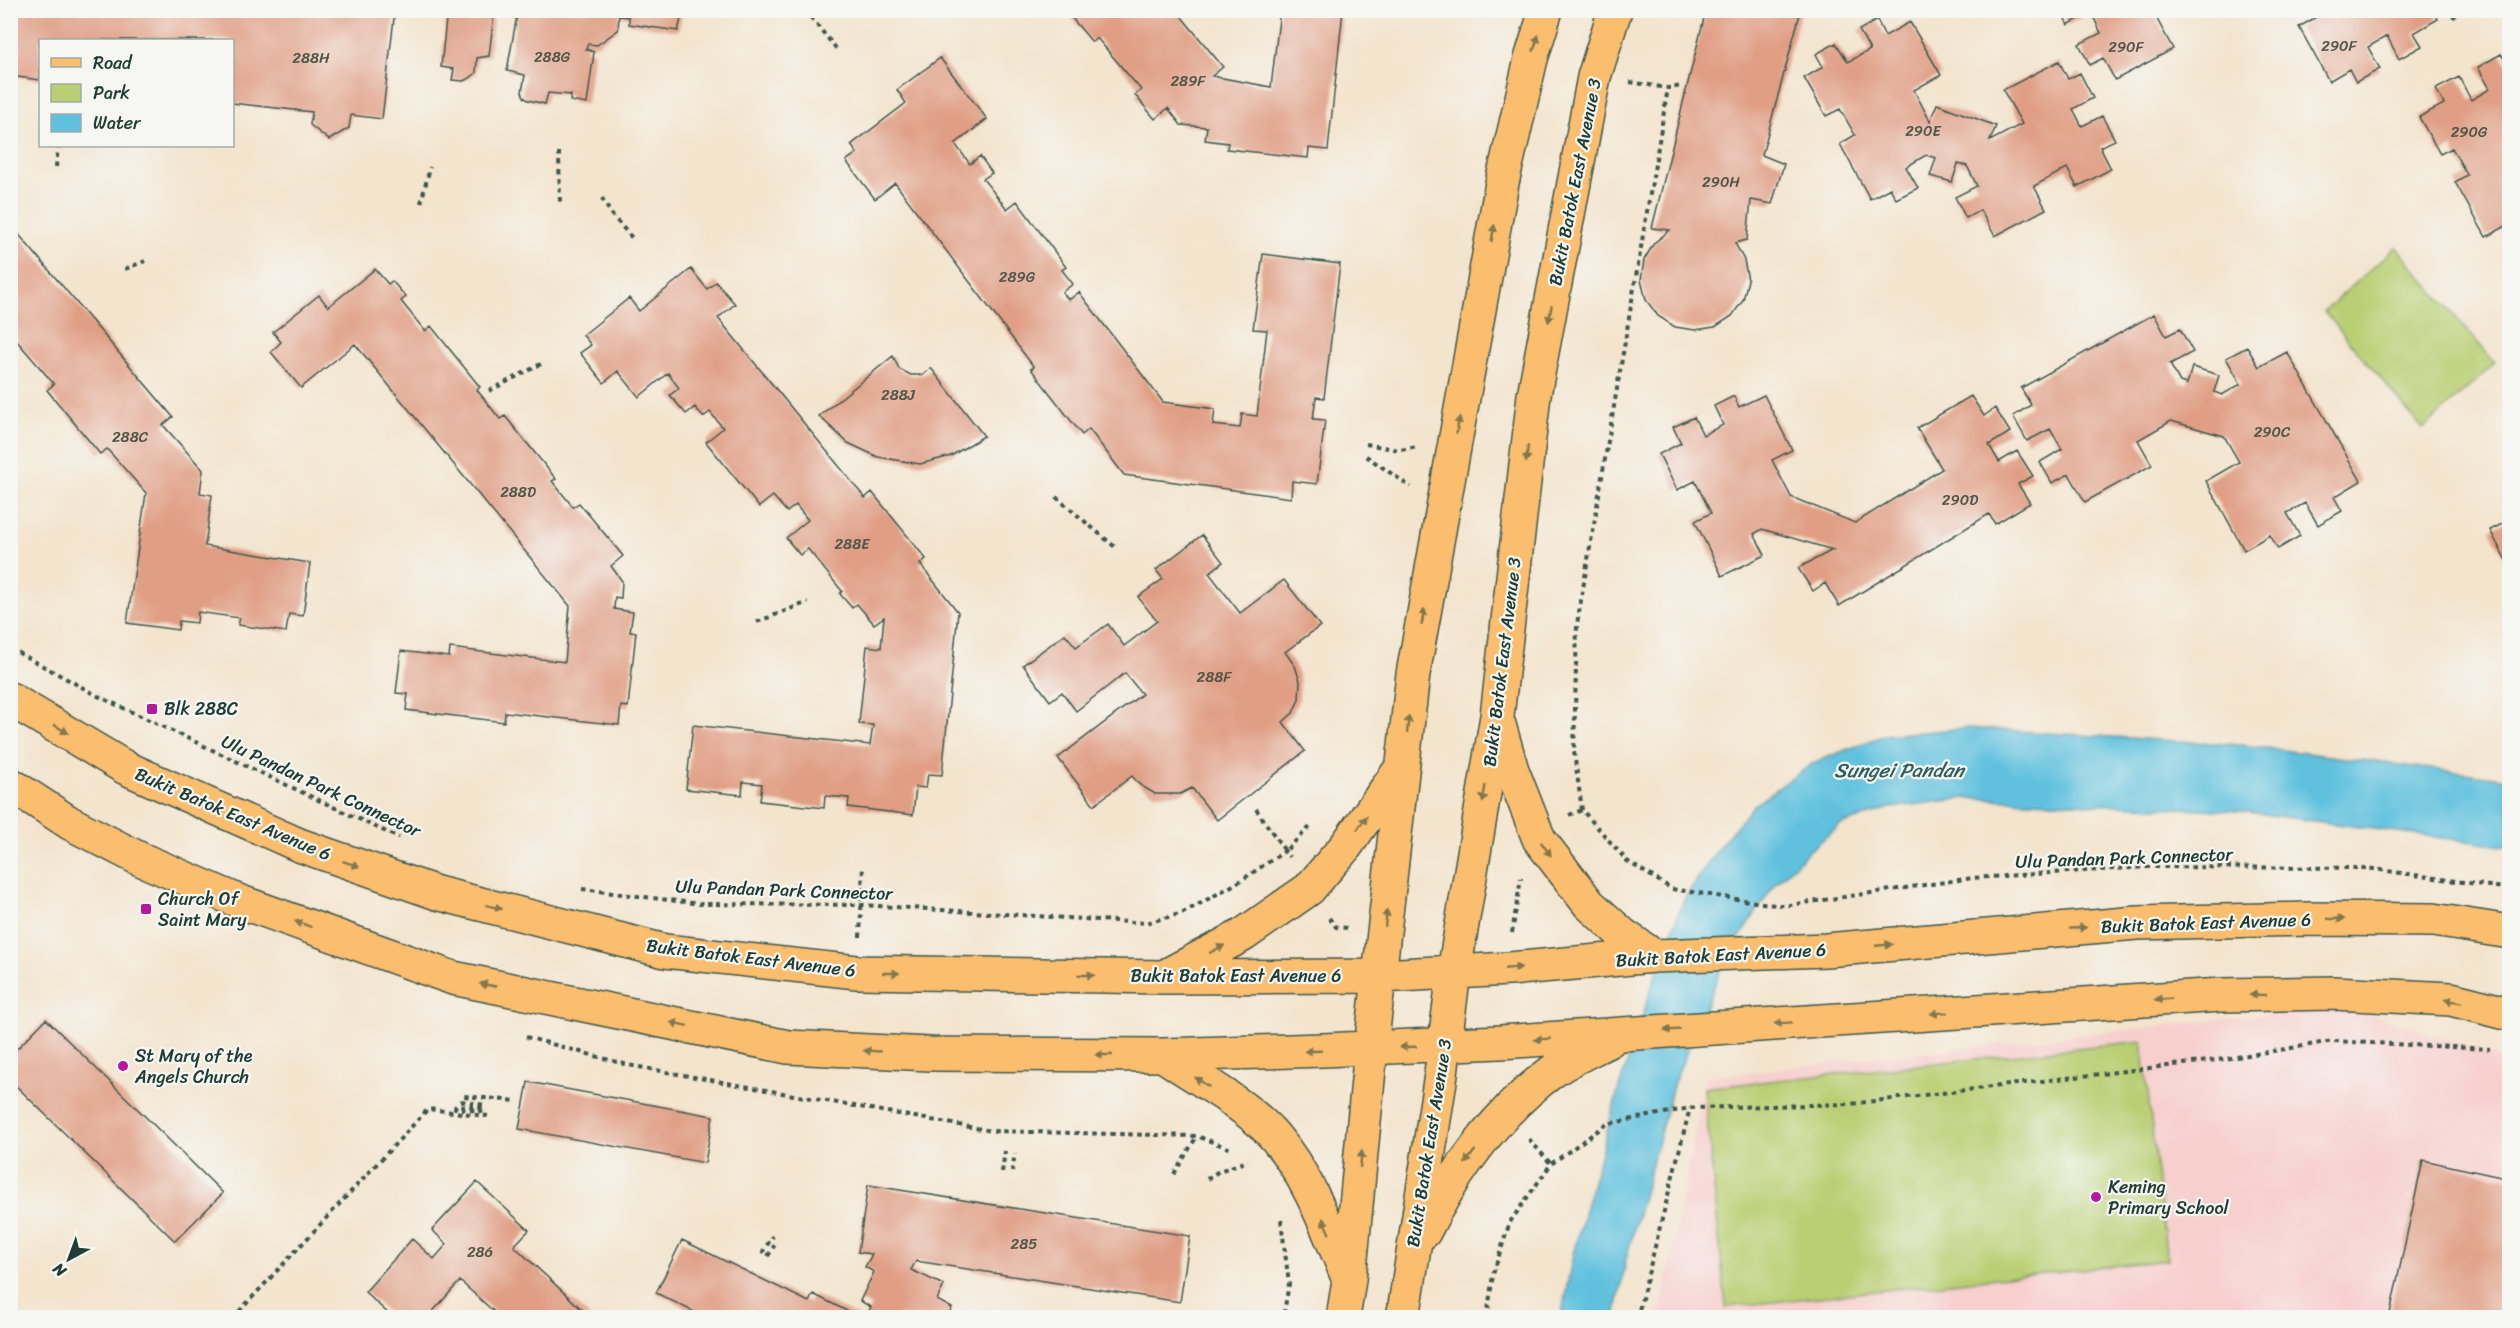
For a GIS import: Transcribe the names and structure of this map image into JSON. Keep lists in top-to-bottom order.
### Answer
{
  "streets": {
    "main road": ["Bukit Batok East Avenue 3", "Bukit Batok East Avenue 6"],
    "path": ["Ulu Pandan Park Connector"]
  },
  "crossings": [
    ["Bukit Batok East Avenue 3", "Bukit Batok East Avenue 6"]
  ],
  "water": ["Sungei Pandan"],
  "places": {
    "transit": ["Blk 288C", "Church Of Saint Mary"],
    "other": ["St Mary of the Angels Church", "Keming Primary School"]
  },
  "house_numbers": [
    "290F",
    "290F",
    "288G",
    "288H",
    "289F",
    "290E",
    "290G",
    "290H",
    "289G",
    "288J",
    "290C",
    "288C",
    "288D",
    "290D",
    "288E",
    "288F",
    "285",
    "286"
  ],
  "legend": ["Road", "Park", "Water"],
  "north": "bottom left"
}
